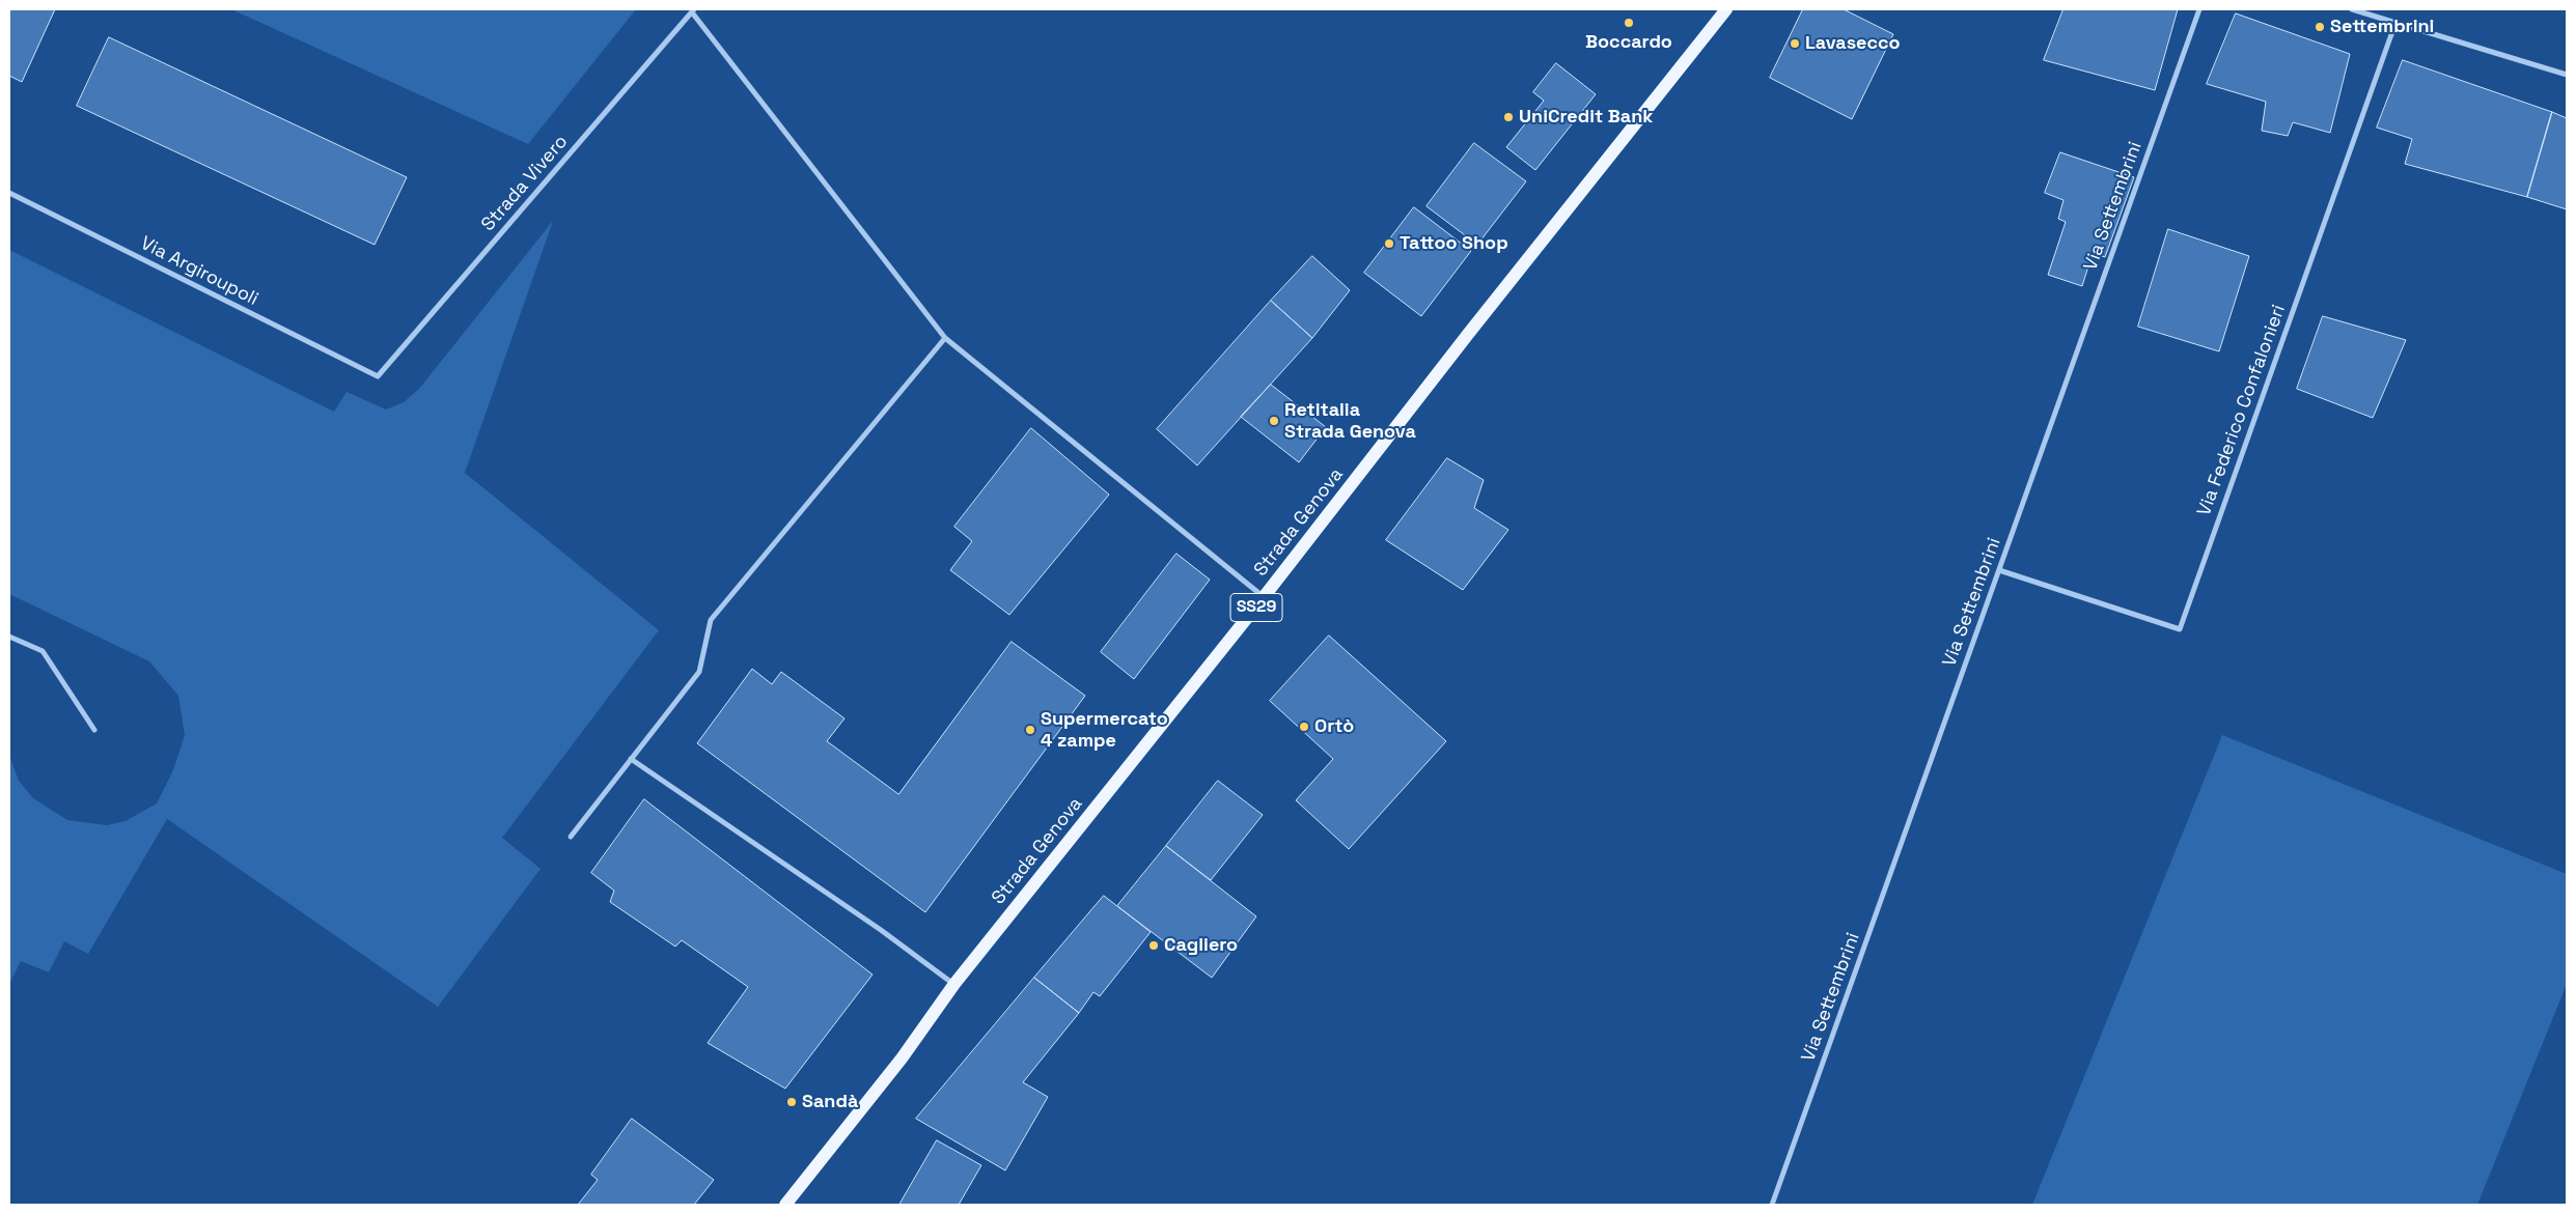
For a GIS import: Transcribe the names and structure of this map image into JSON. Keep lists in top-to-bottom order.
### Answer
{
  "streets": {
    "main road": ["Strada Genova", "SS29"],
    "street": [
      "Strada Vivero",
      "Via Settembrini",
      "Via Argiroupoli",
      "Via Federico Confalonieri"
    ]
  },
  "crossings": [
    ["Strada Vivero", "Via Argiroupoli"],
    ["Via Settembrini", "Via Federico Confalonieri"]
  ],
  "places": [
    "Boccardo",
    "Settembrini",
    "Lavasecco",
    "UniCredit Bank",
    "Tattoo Shop",
    "Retitalia Strada Genova",
    "Ortò",
    "Supermercato 4 zampe",
    "Cagliero",
    "Sandà"
  ]
}
